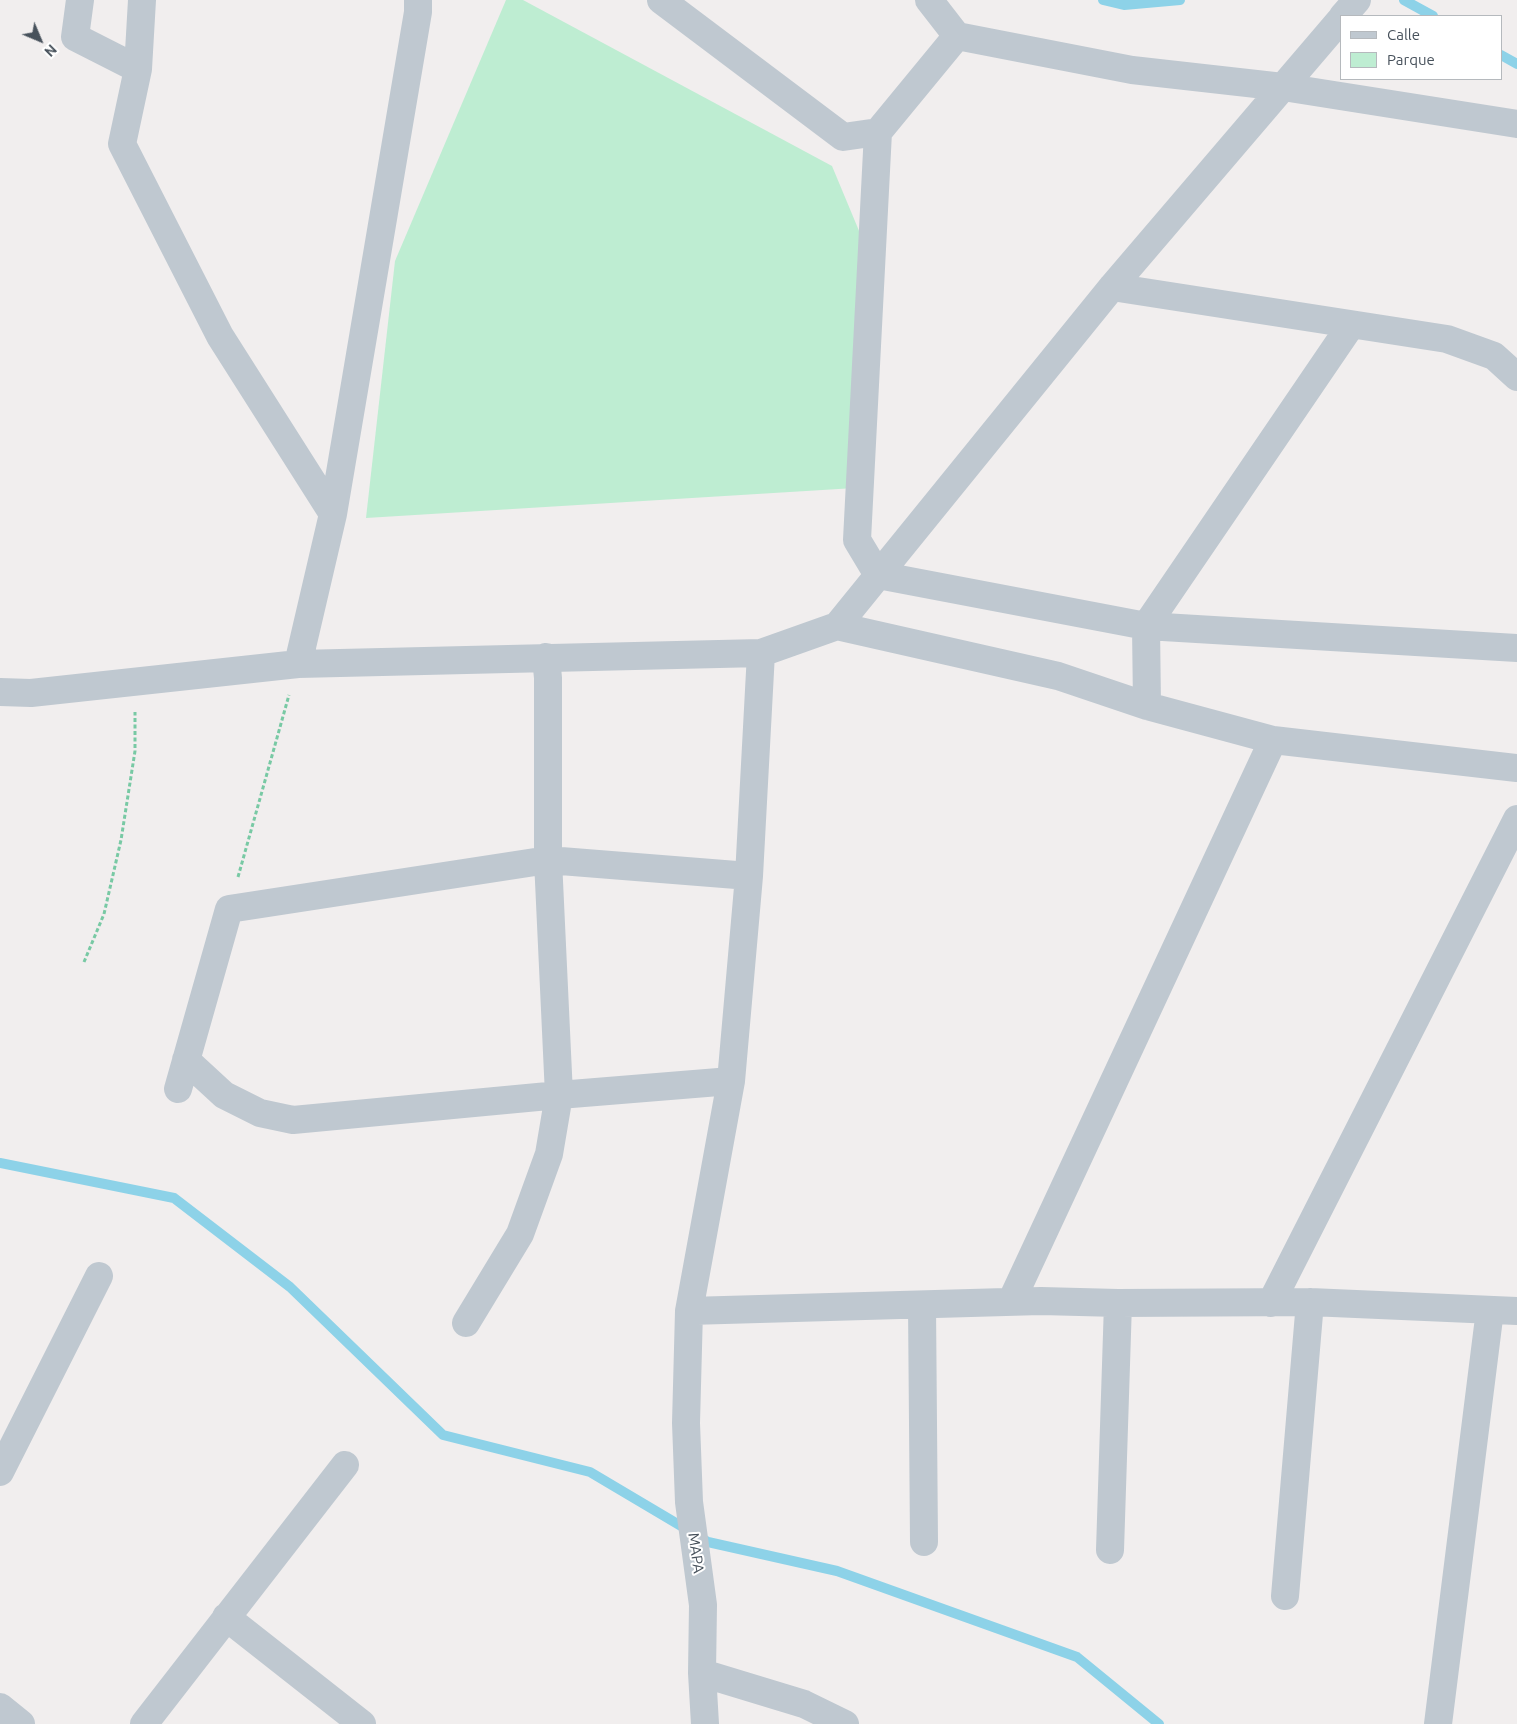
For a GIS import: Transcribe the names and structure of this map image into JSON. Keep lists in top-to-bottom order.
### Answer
{
  "streets": {
    "street": ["MAPA"]
  },
  "legend": ["Calle", "Parque"],
  "north": "bottom right"
}
